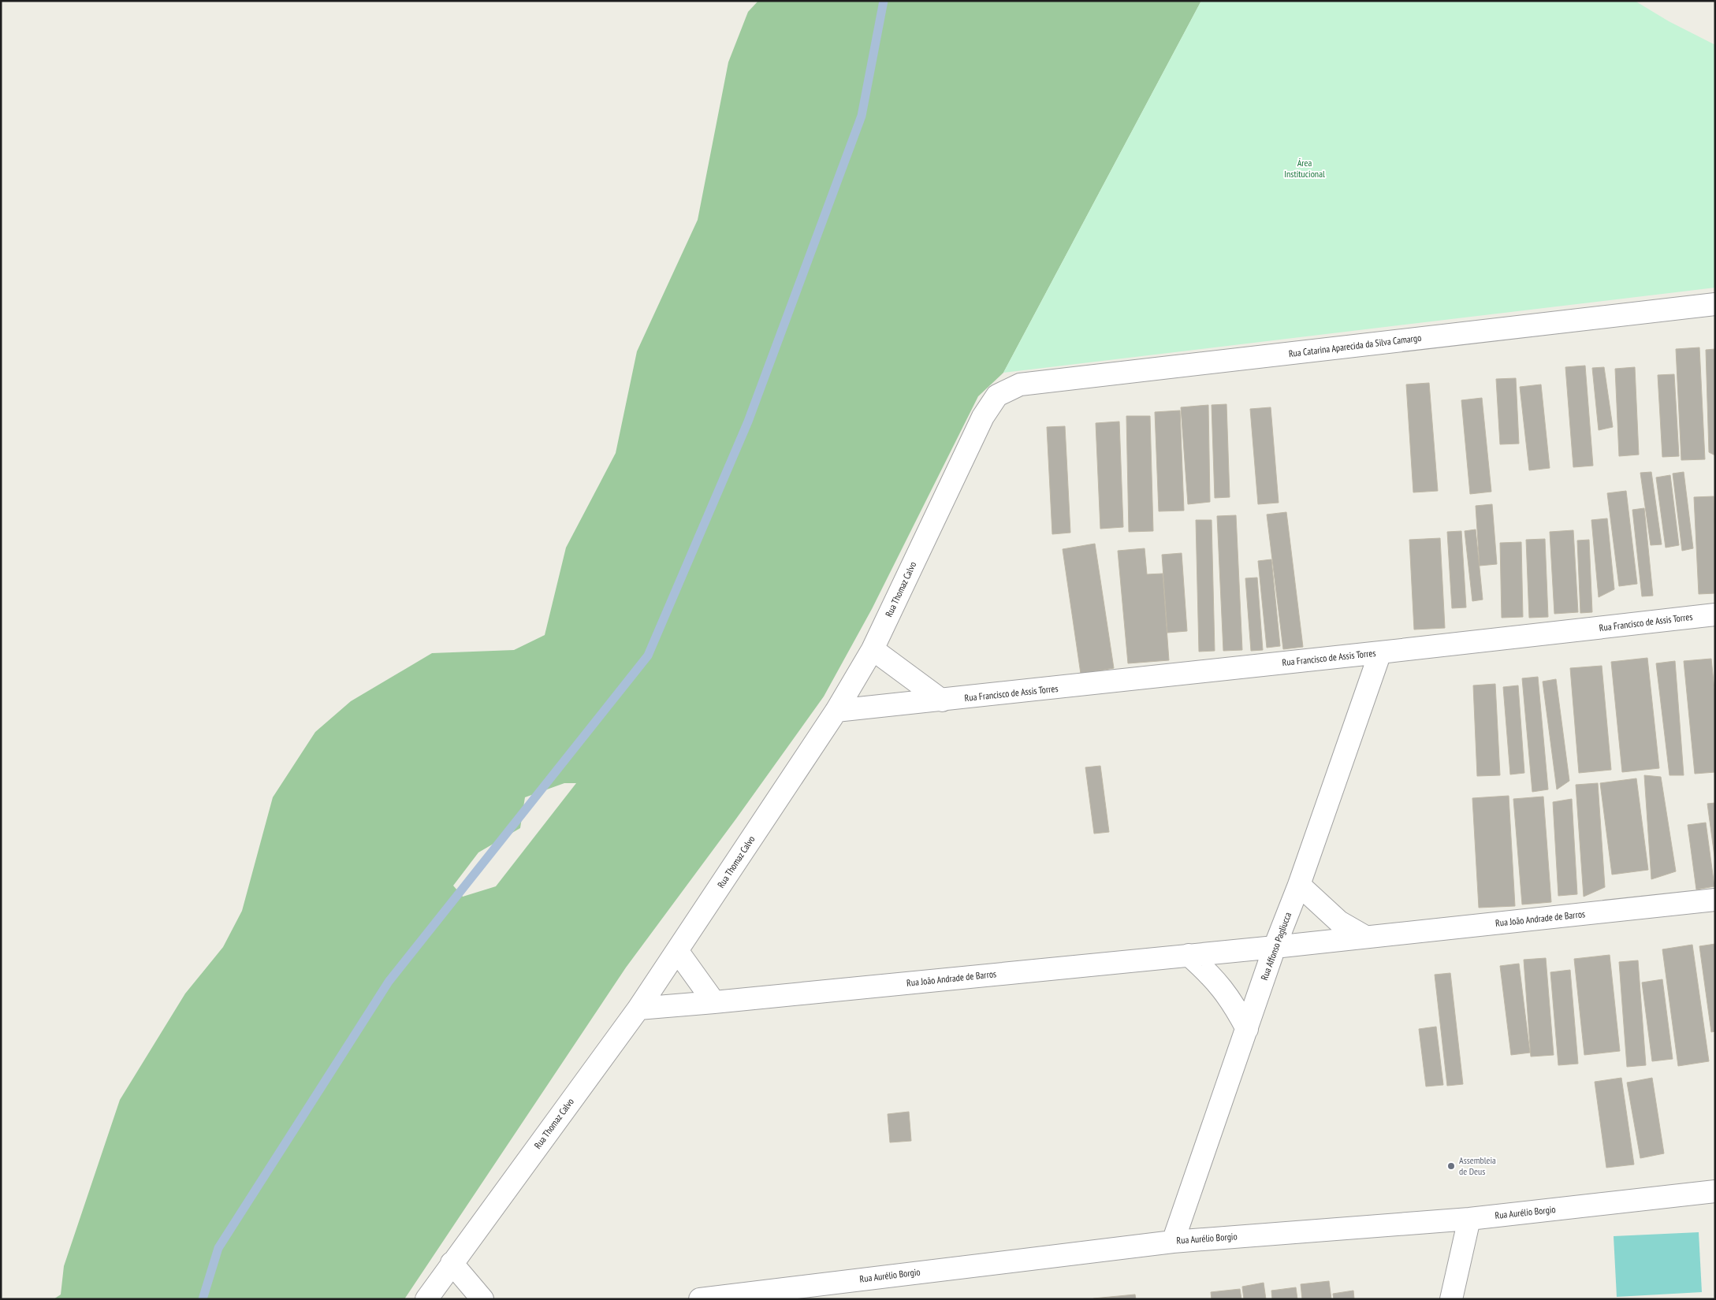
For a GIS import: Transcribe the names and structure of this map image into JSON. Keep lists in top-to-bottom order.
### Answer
{
  "streets": {
    "street": [
      "Rua Catarina Aparecida da Silva Camargo",
      "Rua Thomaz Calvo",
      "Rua Francisco de Assis Torres",
      "Rua João Andrade de Barros",
      "Rua Affonso Pagliucca",
      "Rua Aurélio Borgio"
    ]
  },
  "crossings": [
    ["Rua Catarina Aparecida da Silva Camargo", "Rua Thomaz Calvo"],
    ["Rua Thomaz Calvo", "Rua Francisco de Assis Torres"],
    ["Rua Thomaz Calvo", "Rua João Andrade de Barros"],
    ["Rua Francisco de Assis Torres", "Rua Affonso Pagliucca"],
    ["Rua João Andrade de Barros", "Rua Affonso Pagliucca"],
    ["Rua Affonso Pagliucca", "Rua Aurélio Borgio"]
  ],
  "parks": ["Área Institucional"],
  "places": ["Assembleia de Deus"]
}
